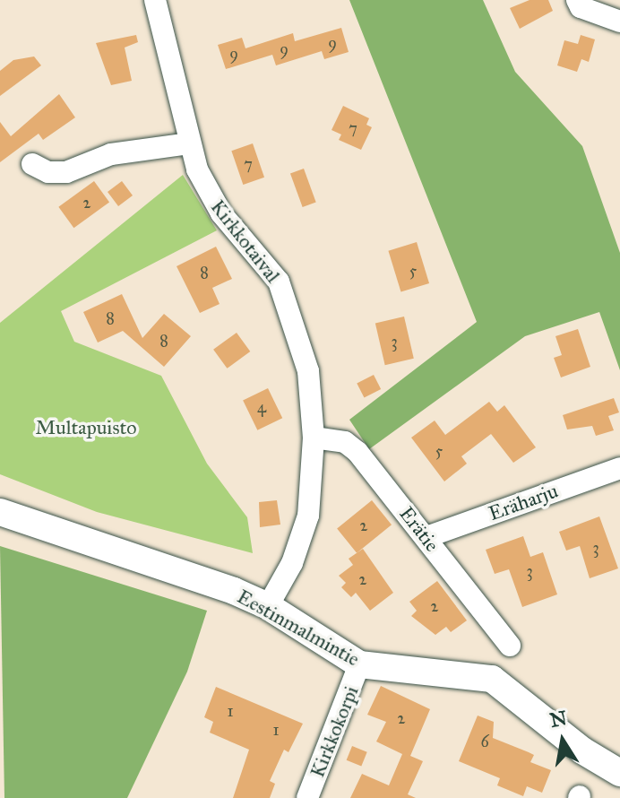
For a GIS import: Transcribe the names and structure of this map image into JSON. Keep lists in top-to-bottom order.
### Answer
{
  "streets": {
    "street": [
      "Kirkkotaival",
      "Eräharju",
      "Erätie",
      "Eestinmalmintie",
      "Kirkkokorpi"
    ]
  },
  "crossings": [
    ["Kirkkotaival", "Erätie"],
    ["Kirkkotaival", "Eestinmalmintie"],
    ["Eräharju", "Erätie"],
    ["Eestinmalmintie", "Kirkkokorpi"]
  ],
  "parks": ["Multapuisto"],
  "house_numbers": [
    "9",
    "9",
    "9",
    "7",
    "7",
    "2",
    "5",
    "8",
    "8",
    "8",
    "3",
    "4",
    "5",
    "2",
    "3",
    "3",
    "2",
    "2",
    "1",
    "2",
    "1",
    "6"
  ],
  "north": "top"
}
